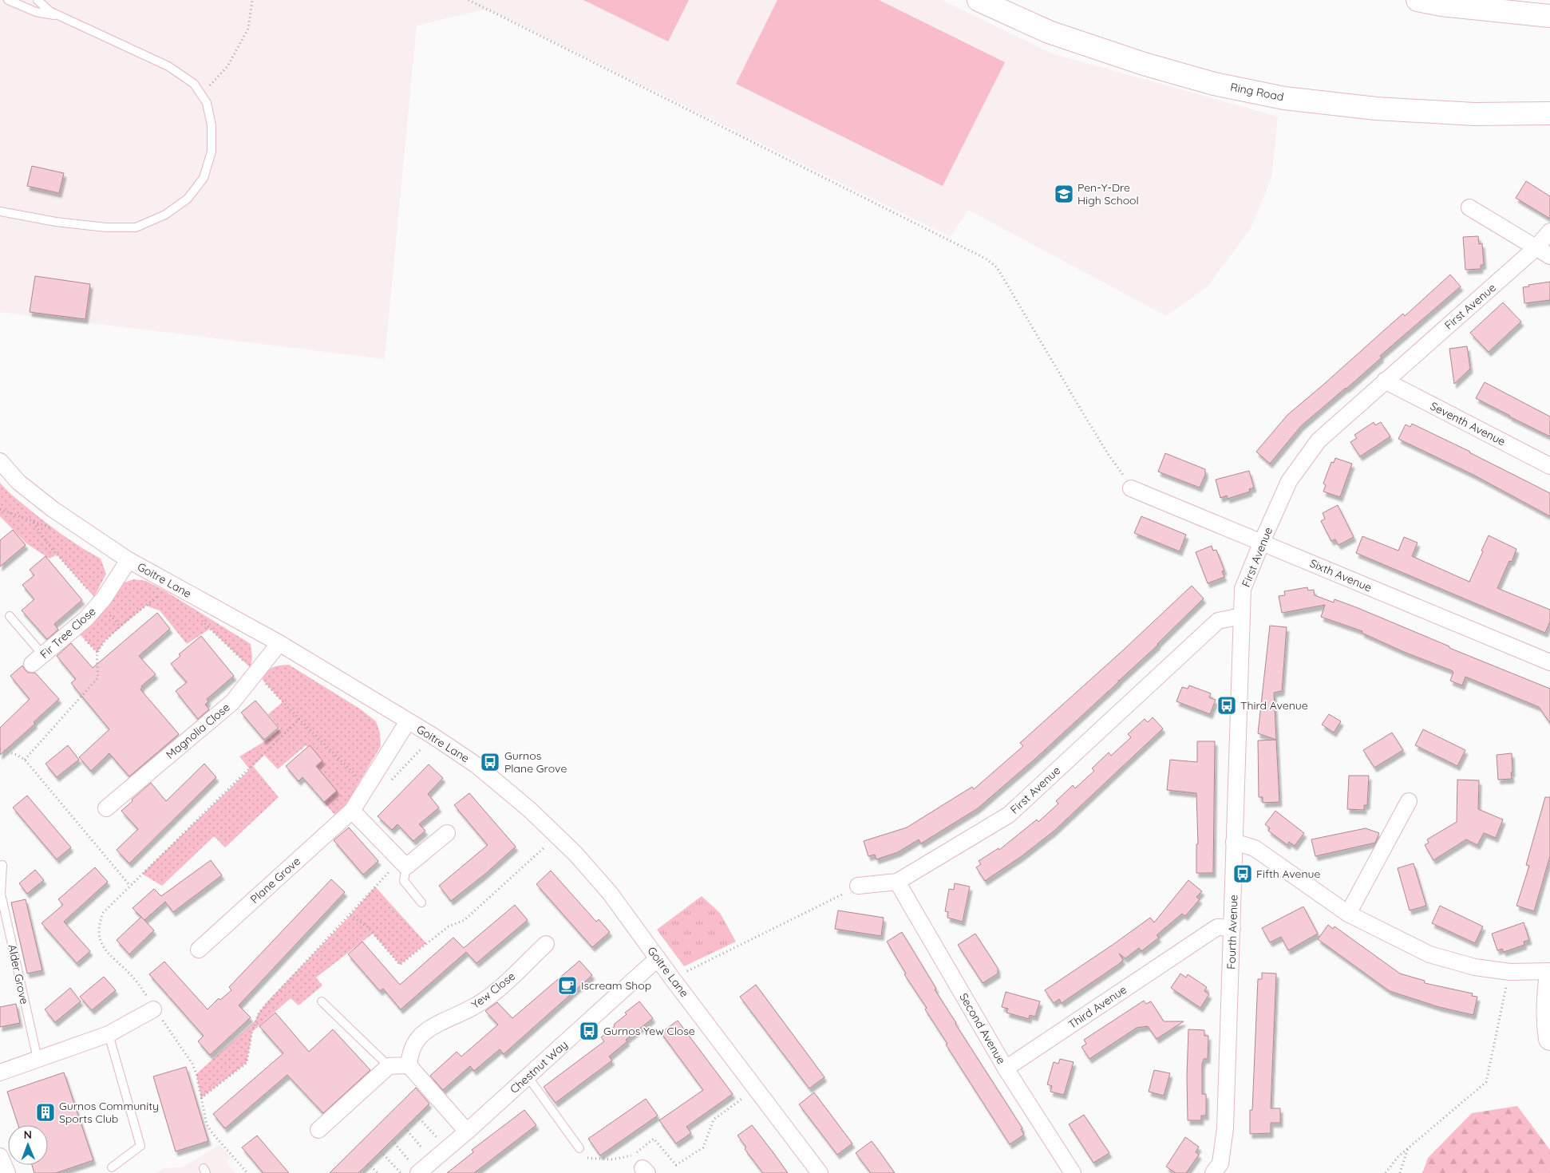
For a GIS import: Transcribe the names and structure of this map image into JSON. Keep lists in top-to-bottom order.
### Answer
{
  "streets": {
    "main road": ["Ring Road"],
    "street": [
      "First Avenue",
      "Seventh Avenue",
      "Sixth Avenue",
      "Goitre Lane",
      "Fir Tree Close",
      "Magnolia Close",
      "Plane Grove",
      "Fourth Avenue",
      "Yew Close",
      "Third Avenue",
      "Second Avenue",
      "Chestnut Way"
    ],
    "lane": ["Alder Grove"]
  },
  "crossings": [
    ["First Avenue", "Seventh Avenue"],
    ["First Avenue", "Sixth Avenue"],
    ["First Avenue", "Fourth Avenue"],
    ["First Avenue", "Second Avenue"],
    ["Goitre Lane", "Fir Tree Close"],
    ["Goitre Lane", "Magnolia Close"],
    ["Goitre Lane", "Plane Grove"],
    ["Goitre Lane", "Chestnut Way"],
    ["Fourth Avenue", "Third Avenue"],
    ["Third Avenue", "Second Avenue"]
  ],
  "places": {
    "school or university": ["Pen-Y-Dre High School"],
    "bus stop": [
      "Third Avenue",
      "Gurnos Plane Grove",
      "Fifth Avenue",
      "Gurnos Yew Close"
    ],
    "cafe": ["Iscream Shop"],
    "building": ["Gurnos Community Sports Club"]
  },
  "north": "top"
}
